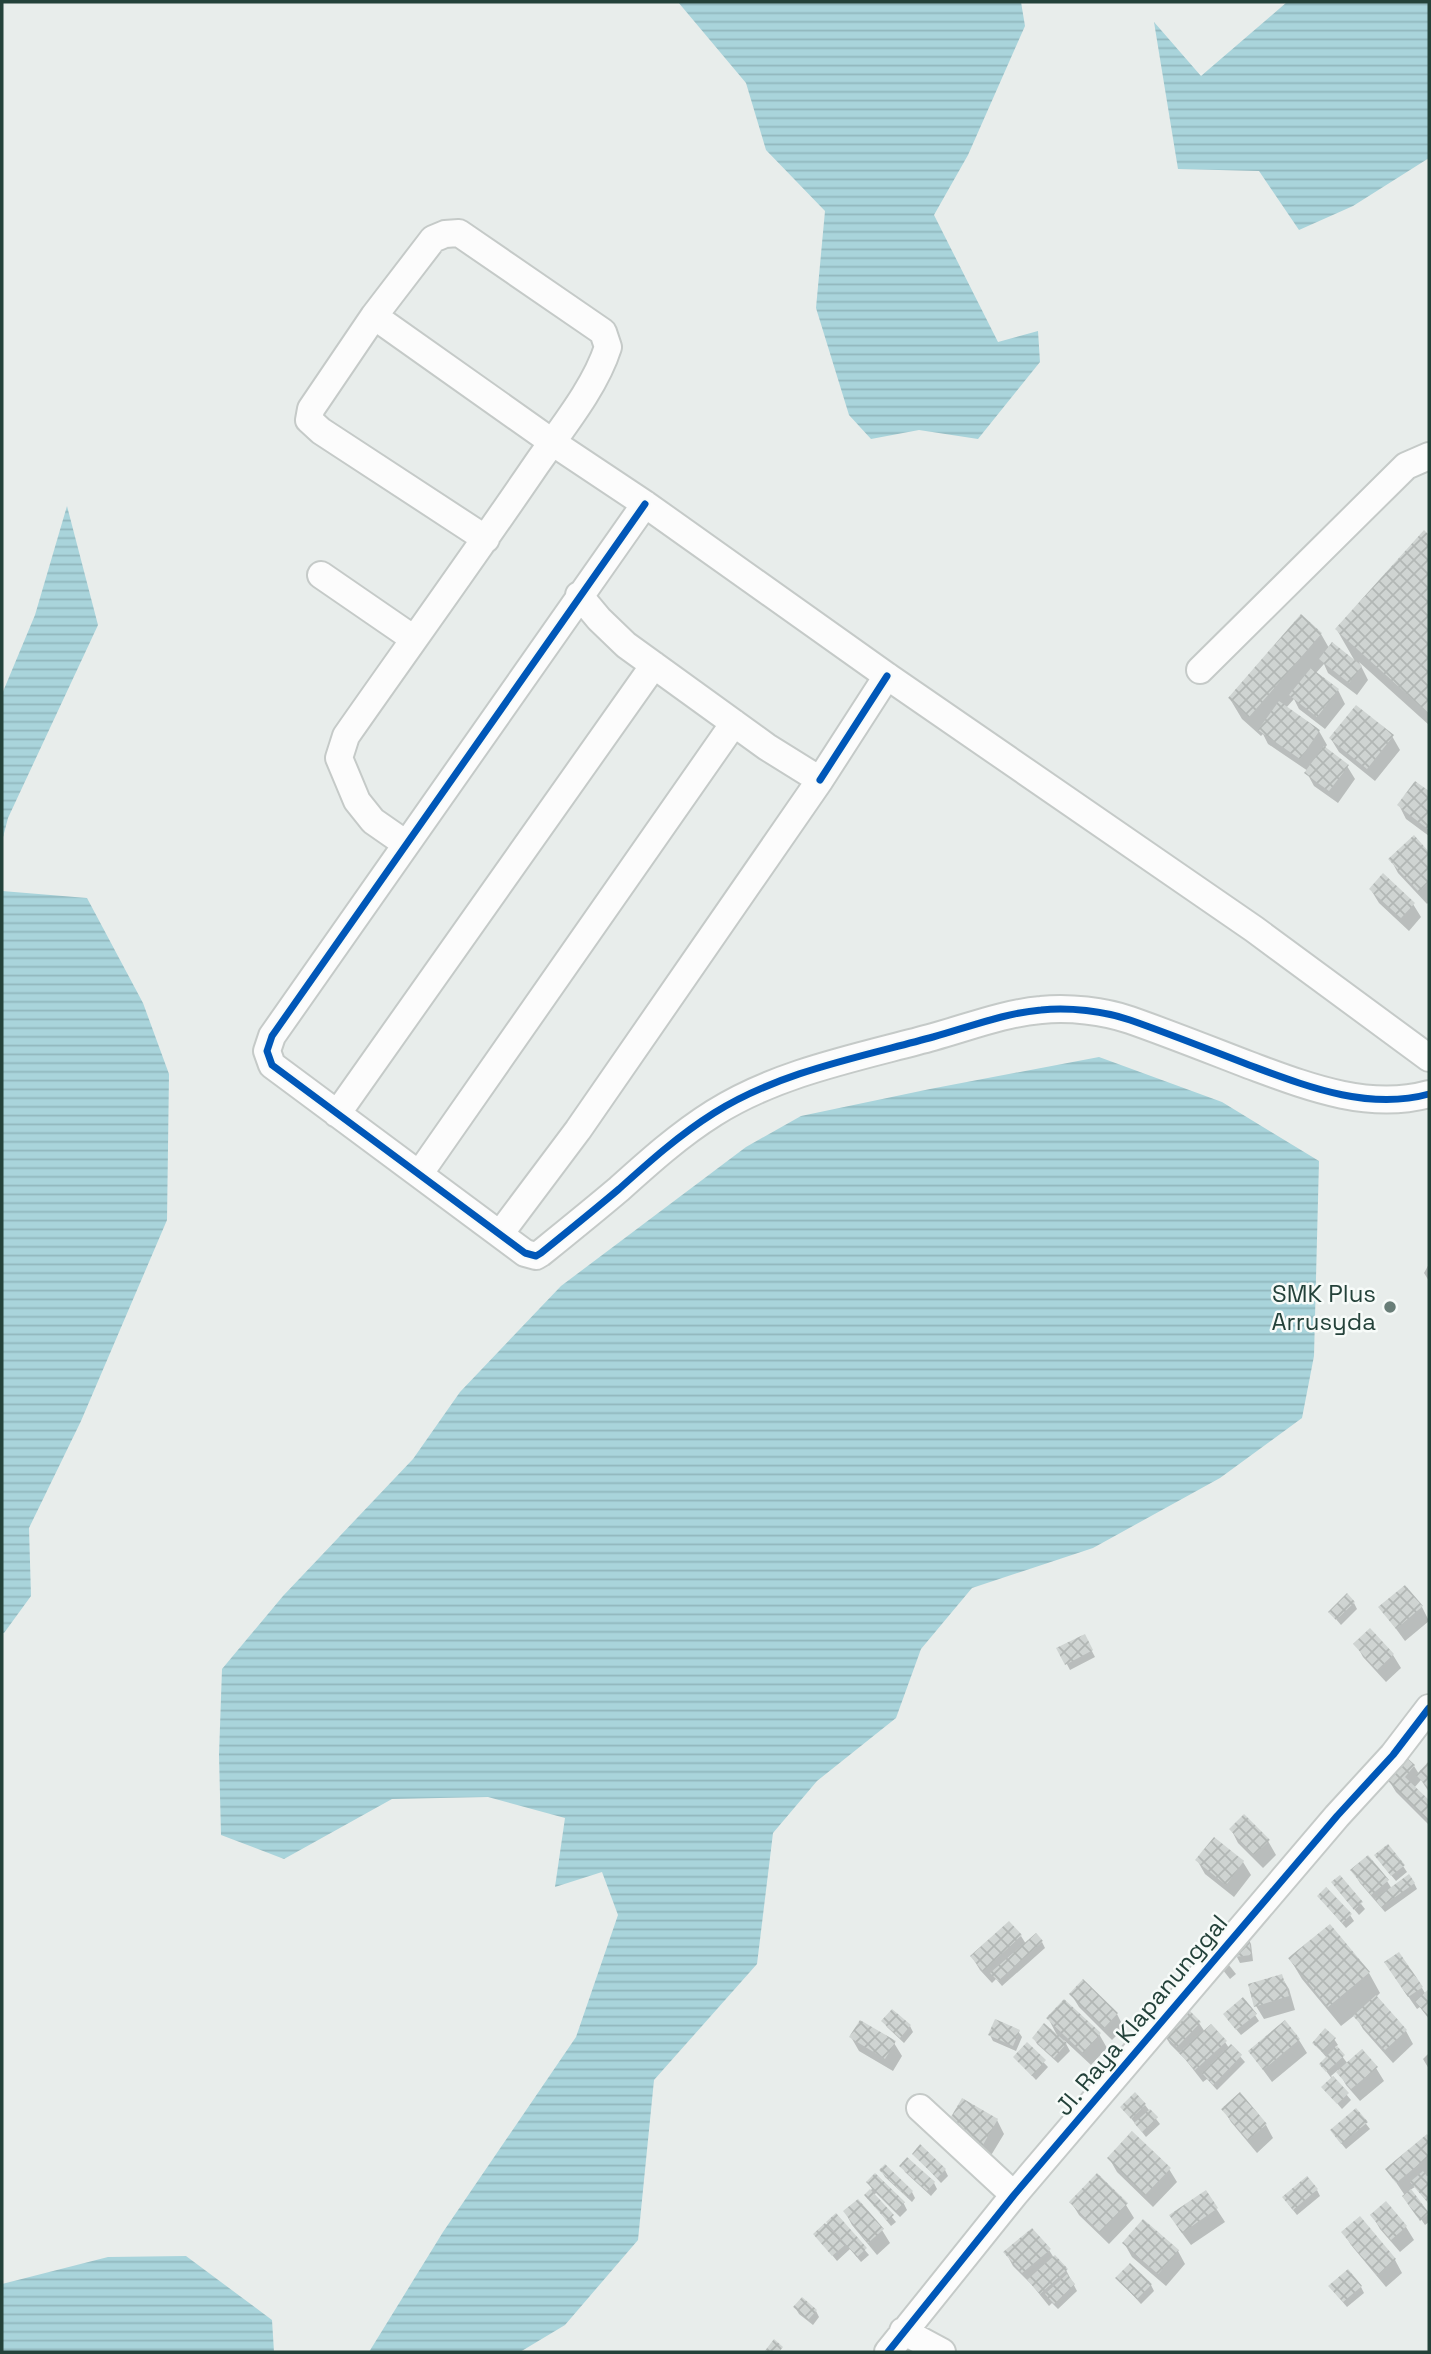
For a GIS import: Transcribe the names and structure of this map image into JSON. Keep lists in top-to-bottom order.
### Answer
{
  "streets": {
    "street": ["Jl. Raya Klapanunggal"]
  },
  "places": ["SMK Plus Arrusyda"]
}
